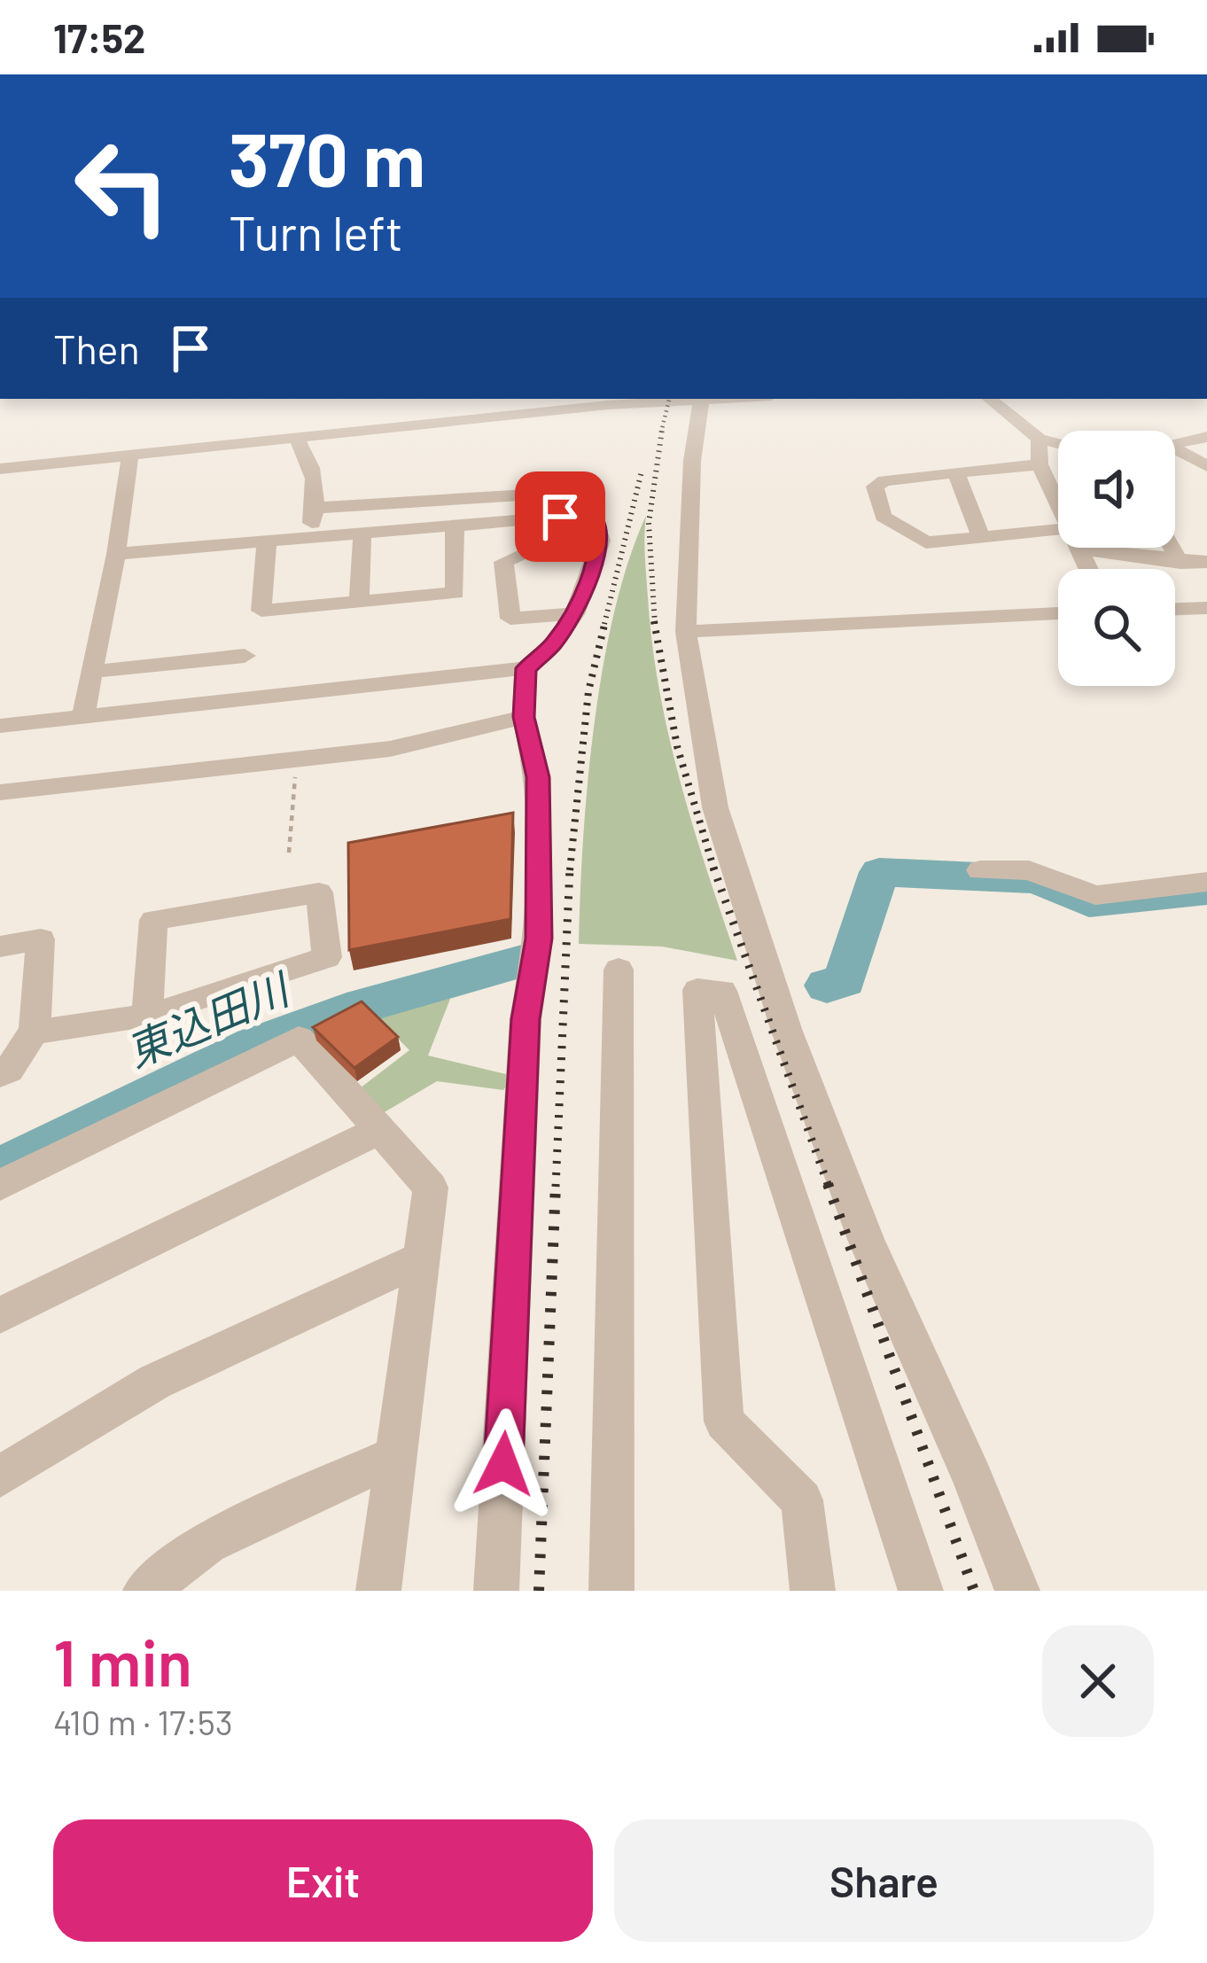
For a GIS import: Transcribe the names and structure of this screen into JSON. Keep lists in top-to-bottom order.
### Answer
{
  "water": ["東込田川"],
  "page": {
    "status": "17:52",
    "turn": ["370 m", "Turn left"],
    "then": "Then",
    "heading": ["1 min", "410 m · 17:53"],
    "buttons": ["Exit", "Share"]
  }
}
